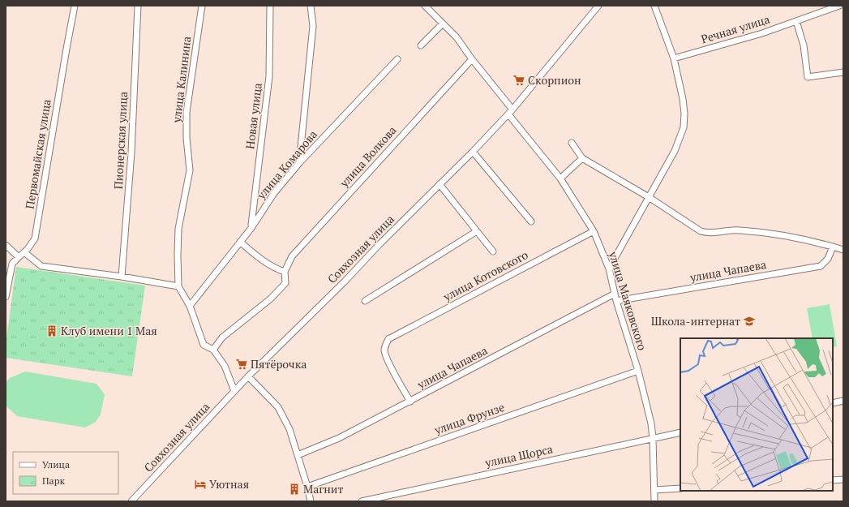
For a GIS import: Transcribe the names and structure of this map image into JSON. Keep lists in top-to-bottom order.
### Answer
{
  "streets": {
    "street": [
      "Речная улица",
      "улица Калинина",
      "Новая улица",
      "Пионерская улица",
      "Первомайская улица",
      "улица Волкова",
      "улица Комарова",
      "Совхозная улица",
      "улица Чапаева",
      "улица Котовского",
      "улица Маяковского",
      "улица Фрунзе",
      "улица Щорса"
    ]
  },
  "crossings": [
    ["улица Калинина", "улица Волкова"],
    ["улица Калинина", "улица Комарова"],
    ["улица Калинина", "Совхозная улица"],
    ["Новая улица", "улица Комарова"],
    ["улица Волкова", "улица Маяковского"],
    ["Совхозная улица", "улица Маяковского"],
    ["улица Чапаева", "улица Котовского"],
    ["улица Чапаева", "улица Маяковского"],
    ["улица Котовского", "улица Маяковского"],
    ["улица Маяковского", "улица Фрунзе"],
    ["улица Маяковского", "улица Щорса"]
  ],
  "places": {
    "supermarket": ["Скорпион", "Пятёрочка"],
    "school or university": ["Школа-интернат"],
    "building": ["Клуб имени 1 Мая", "Магнит"],
    "hotel": ["Уютная"]
  },
  "legend": ["Улица", "Парк"]
}
